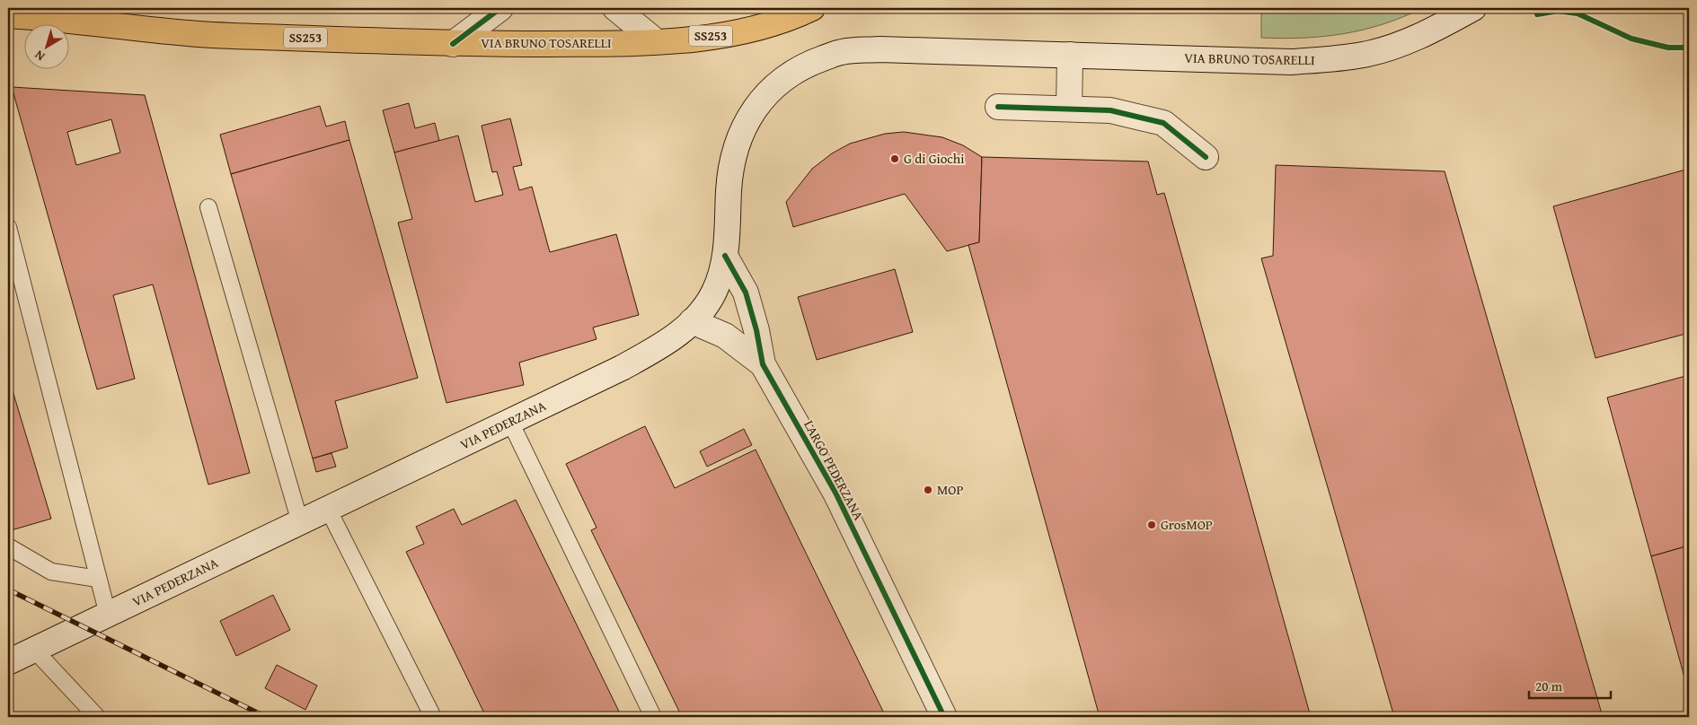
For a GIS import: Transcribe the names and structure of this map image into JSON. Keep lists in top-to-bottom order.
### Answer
{
  "streets": {
    "main road": [
      "SS253",
      "VIA BRUNO TOSARELLI",
      "VIA PEDERZANA",
      "LARGO PEDERZANA"
    ]
  },
  "crossings": [
    ["VIA BRUNO TOSARELLI", "VIA PEDERZANA"],
    ["VIA PEDERZANA", "LARGO PEDERZANA"]
  ],
  "places": ["G di Giochi", "MOP", "GrosMOP"],
  "scale_bar": "20 m",
  "north": "bottom left"
}
